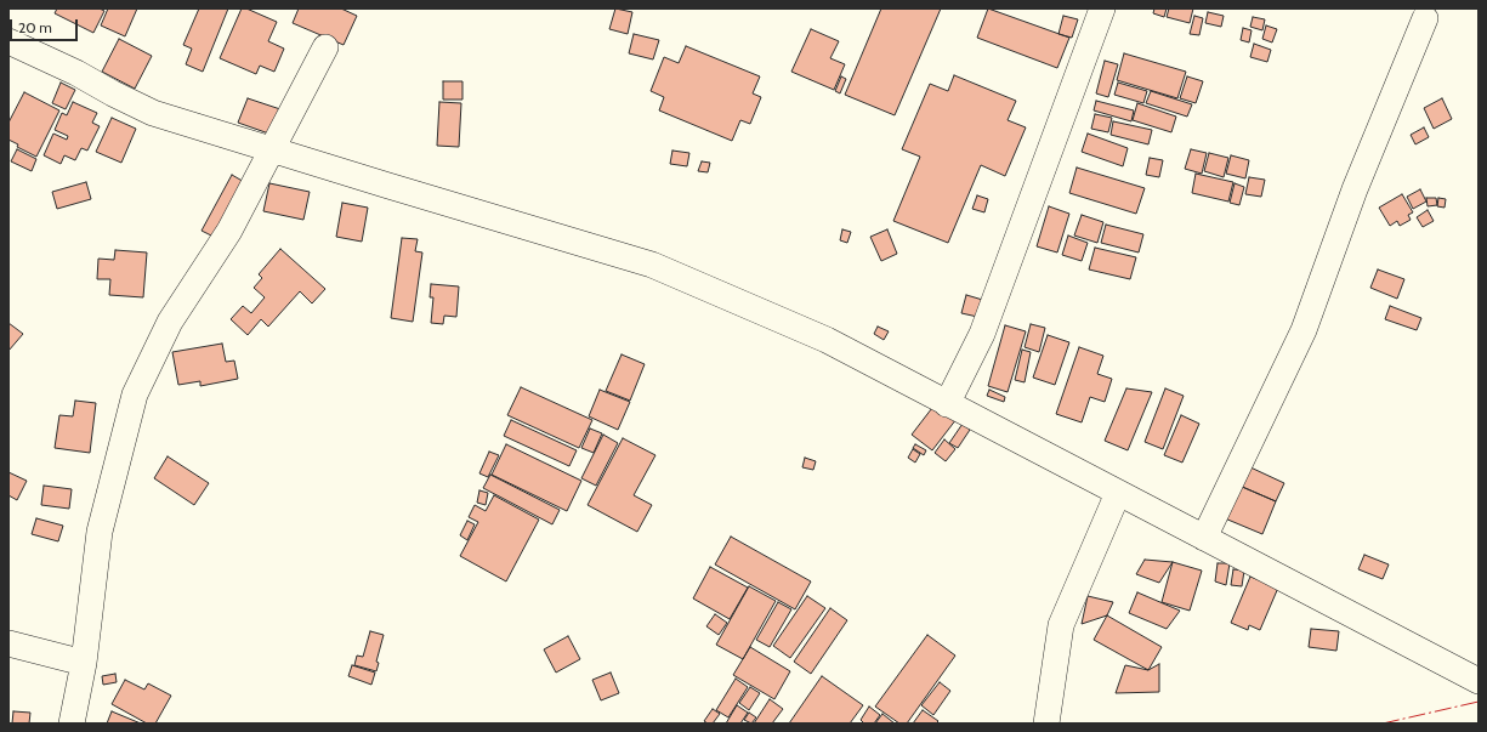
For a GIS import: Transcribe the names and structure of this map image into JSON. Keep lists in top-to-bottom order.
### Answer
{
  "scale_bar": "20 m"
}
